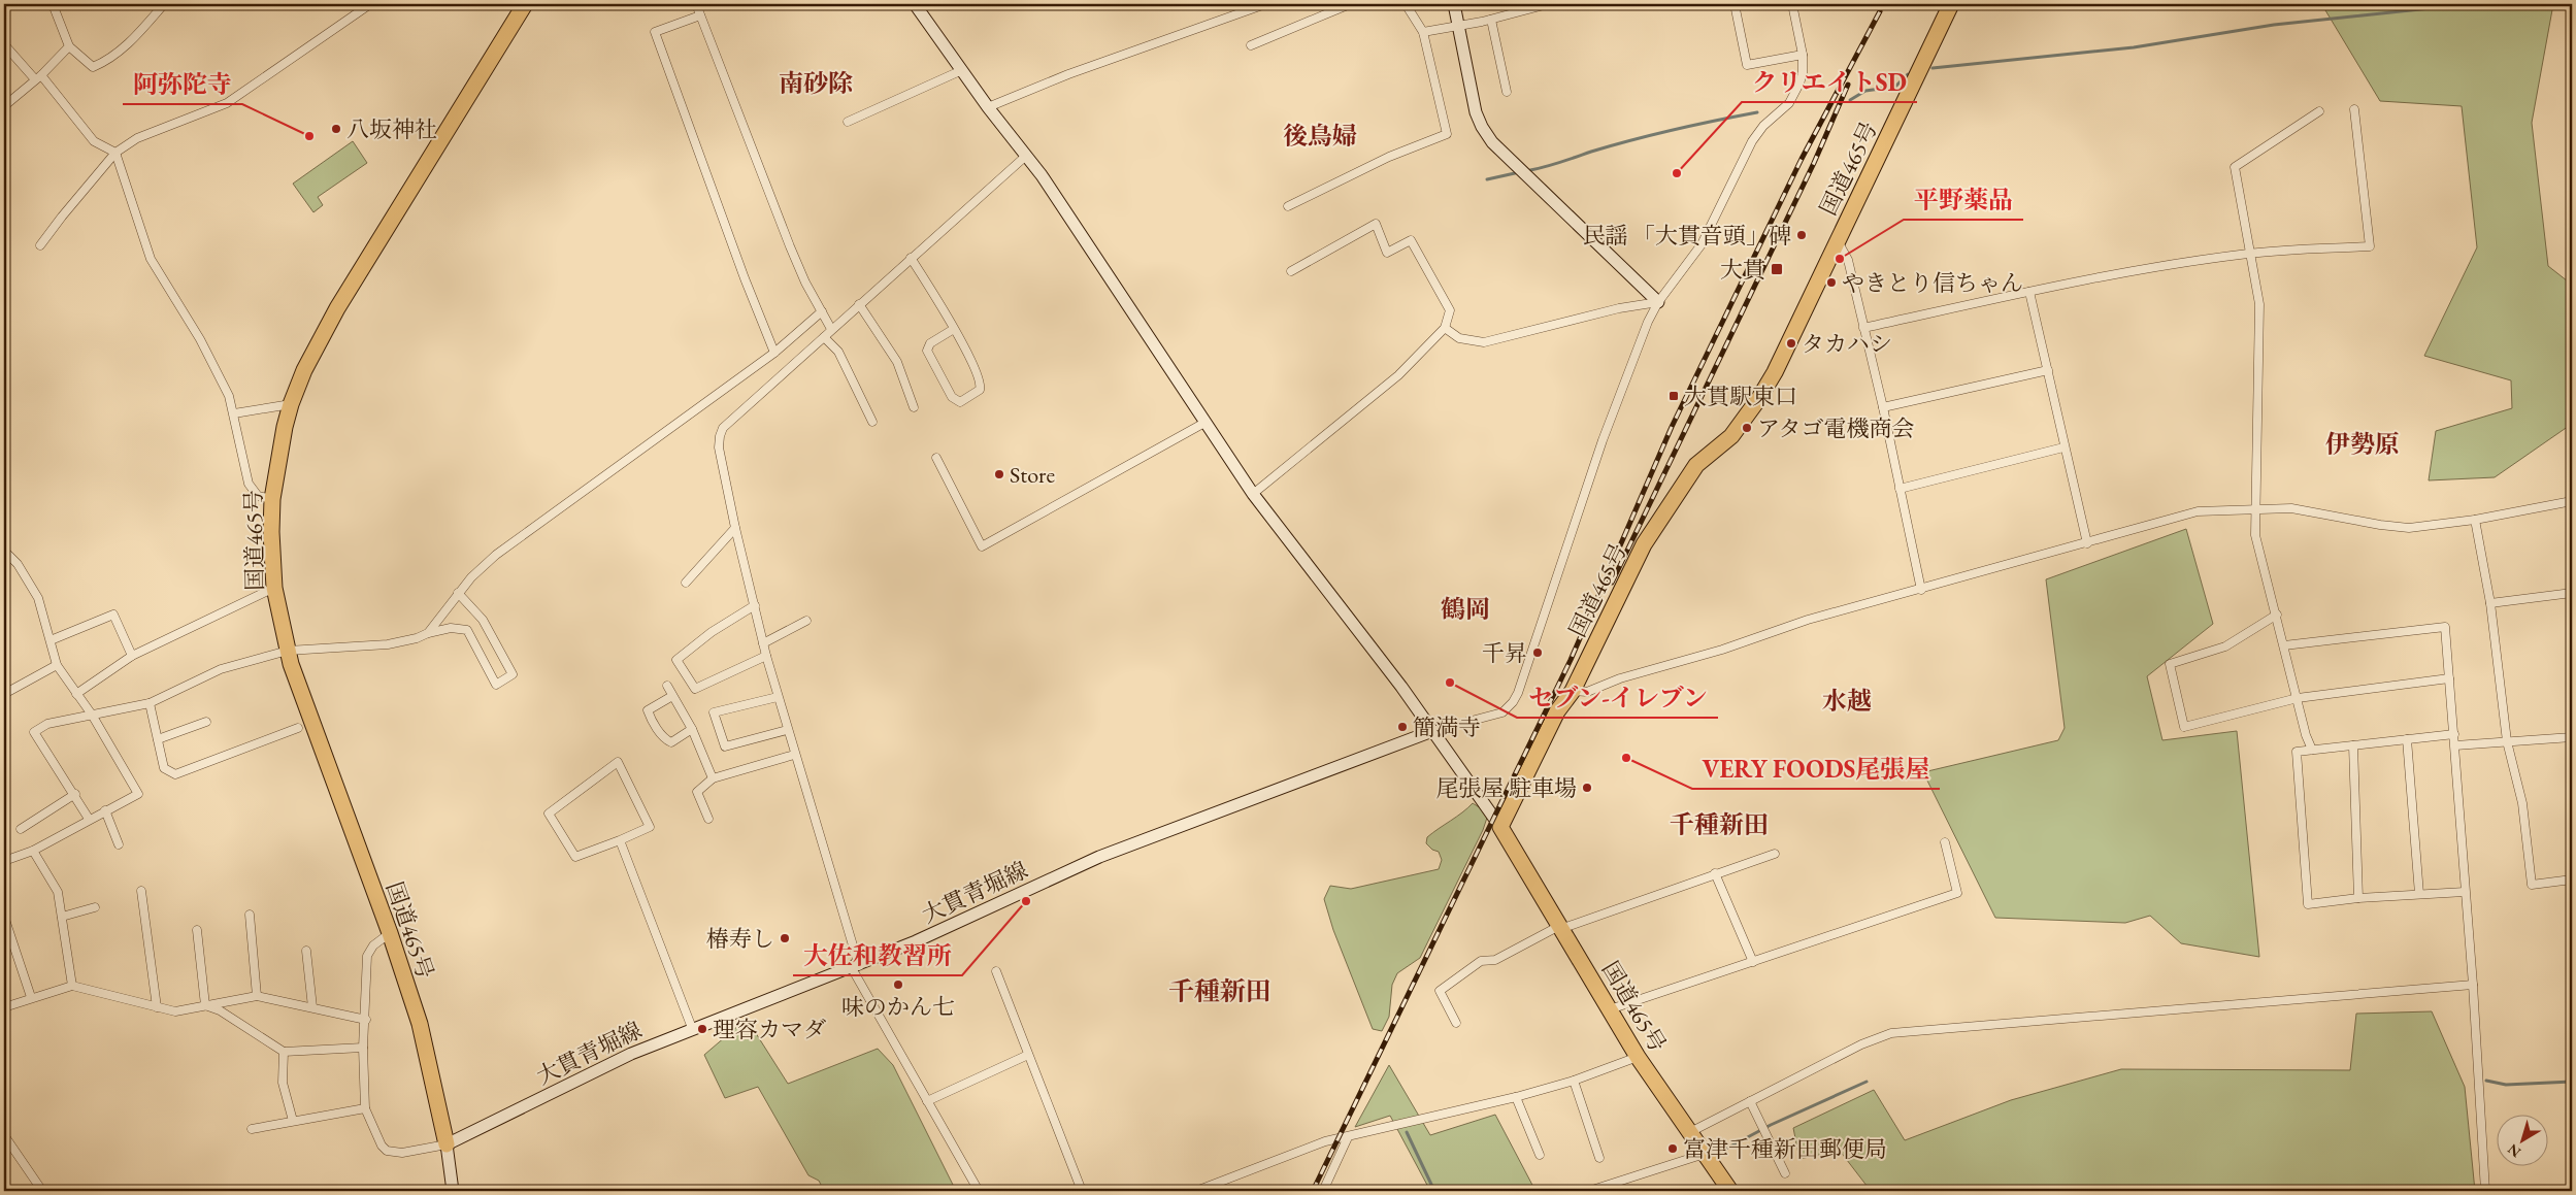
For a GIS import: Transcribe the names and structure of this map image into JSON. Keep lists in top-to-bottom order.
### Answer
{
  "streets": {
    "highway": ["国道465号"],
    "street": ["大貫青堀線"]
  },
  "crossings": [
    ["国道465号", "大貫青堀線"]
  ],
  "districts": [
    "南砂除",
    "後鳥婦",
    "伊勢原",
    "鶴岡",
    "水越",
    "千種新田",
    "千種新田"
  ],
  "places": {
    "other": [
      "八坂神社",
      "阿弥陀寺",
      "クリエイトSD",
      "民謡 「大貫音頭」碑",
      "平野薬品",
      "やきとり信ちゃん",
      "タカハシ",
      "アタゴ電機商会",
      "Store",
      "千昇",
      "セブン-イレブン",
      "簡満寺",
      "VERY FOODS尾張屋",
      "尾張屋 駐車場",
      "大佐和教習所",
      "椿寿し",
      "味のかん七",
      "理容カマダ",
      "富津千種新田郵便局"
    ],
    "transit": ["大貫", "大貫駅東口"]
  },
  "north": "bottom left"
}
